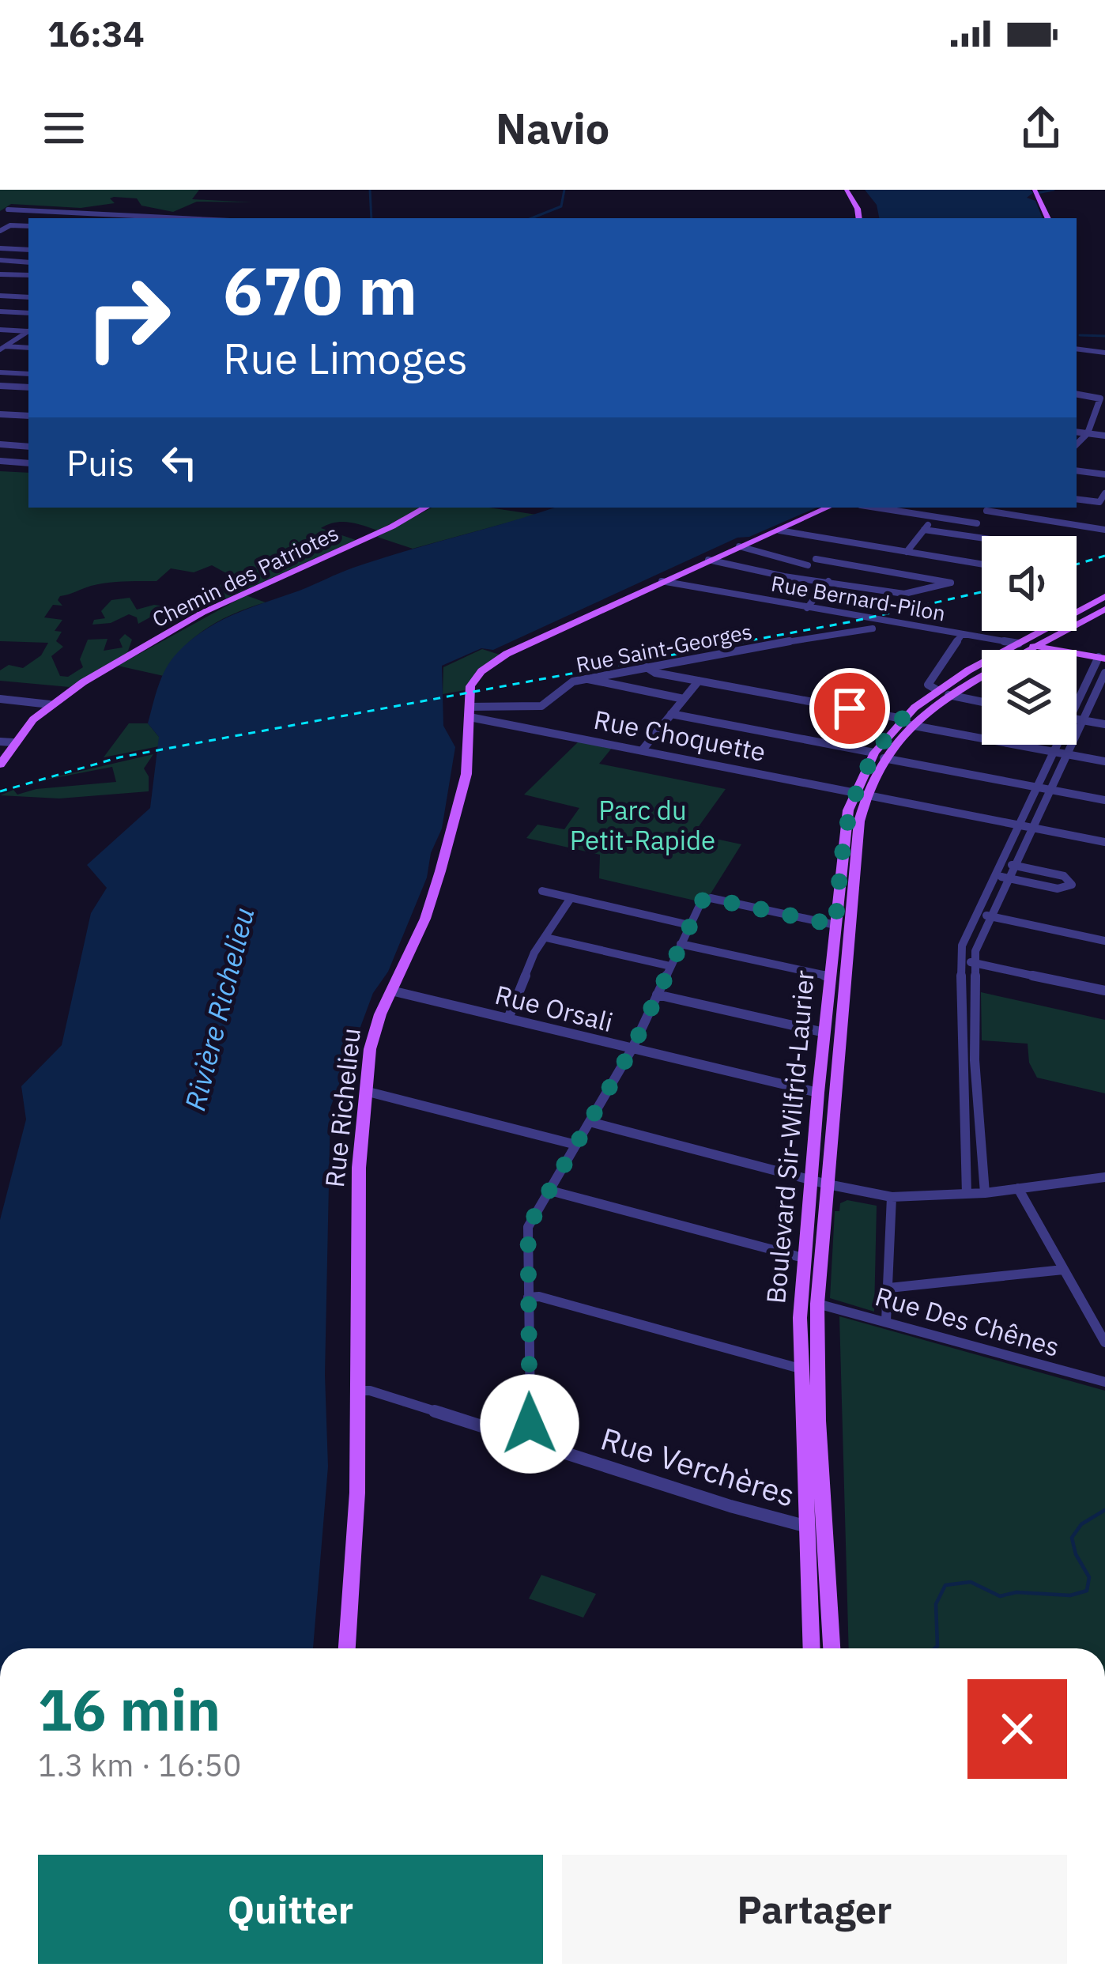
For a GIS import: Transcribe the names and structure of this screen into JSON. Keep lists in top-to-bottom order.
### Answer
{
  "streets": {
    "main road": [
      "Chemin des Patriotes",
      "Rue Bernard-Pilon",
      "Rue Richelieu",
      "Boulevard Sir-Wilfrid-Laurier"
    ],
    "street": [
      "Rue Saint-Georges",
      "Rue Choquette",
      "Rue Orsali",
      "Rue Des Chênes",
      "Rue Verchères"
    ]
  },
  "crossings": [
    ["Rue Bernard-Pilon", "Rue Richelieu"],
    ["Rue Bernard-Pilon", "Boulevard Sir-Wilfrid-Laurier"],
    ["Rue Saint-Georges", "Rue Choquette"],
    ["Rue Saint-Georges", "Rue Richelieu"],
    ["Rue Choquette", "Rue Richelieu"],
    ["Rue Choquette", "Boulevard Sir-Wilfrid-Laurier"],
    ["Rue Orsali", "Rue Richelieu"],
    ["Rue Orsali", "Boulevard Sir-Wilfrid-Laurier"],
    ["Rue Richelieu", "Rue Verchères"],
    ["Boulevard Sir-Wilfrid-Laurier", "Rue Des Chênes"],
    ["Boulevard Sir-Wilfrid-Laurier", "Rue Verchères"]
  ],
  "water": ["Rivière Richelieu"],
  "parks": ["Parc du Petit-Rapide"],
  "page": {
    "status": "16:34",
    "header": "Navio",
    "turn": ["670 m", "Rue Limoges"],
    "then": "Puis",
    "heading": ["16 min", "1.3 km · 16:50"],
    "buttons": ["Quitter", "Partager"]
  }
}
